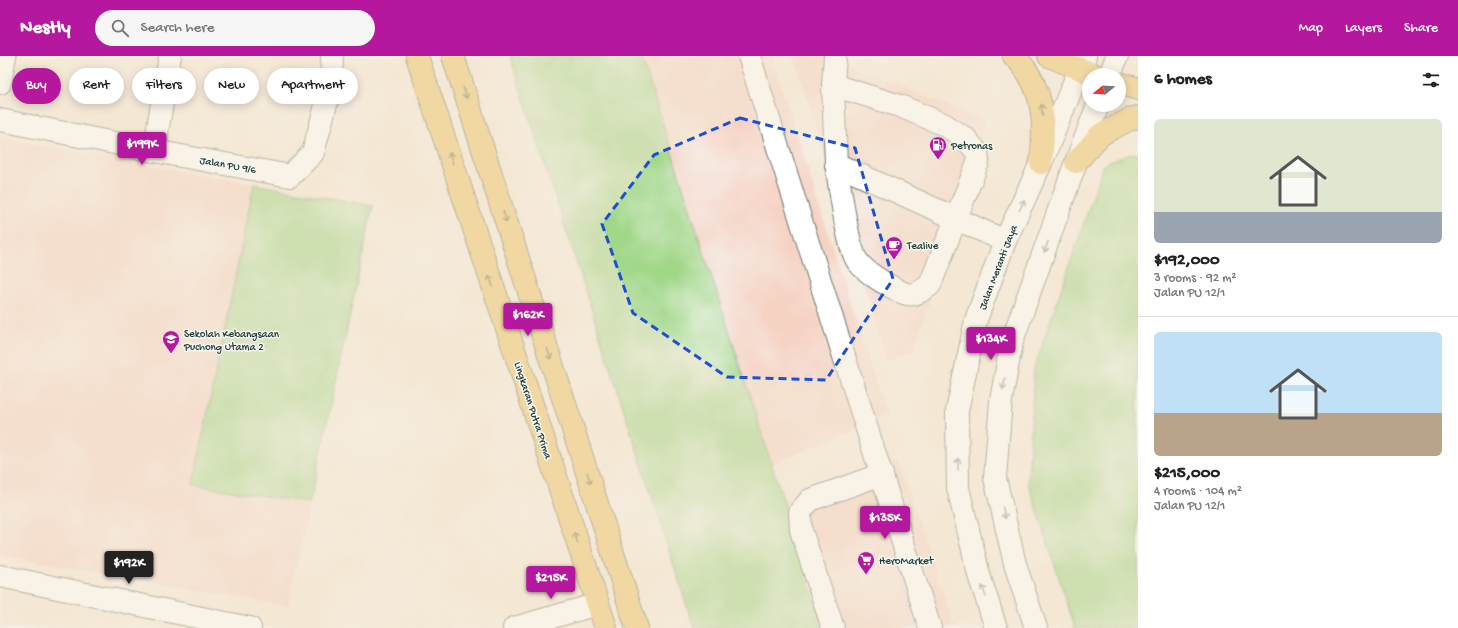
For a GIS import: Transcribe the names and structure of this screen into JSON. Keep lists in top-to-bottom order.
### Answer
{
  "streets": {
    "main road": ["Lingkaran Putra Prima"],
    "street": ["Jalan PU 9/6", "Jalan Meranti Jaya"]
  },
  "places": {
    "fuel station": ["Petronas"],
    "cafe": ["Tealive"],
    "school or university": ["Sekolah Kebangsaan Puchong Utama 2"],
    "supermarket": ["HeroMarket"]
  },
  "north": "left",
  "page": {
    "header": "Nestly",
    "search": "Search here",
    "nav": ["Map", "Layers", "Share"],
    "heading": "6 homes",
    "chip": [
      "Buy",
      "Rent",
      "Filters",
      "New",
      "Apartment"
    ],
    "list": [
      {
        "name": "$192,000",
        "note": "3 rooms · 92 m² · Jalan PU 12/1"
      },
      {
        "name": "$215,000",
        "note": "4 rooms · 104 m² · Jalan PU 12/1"
      }
    ],
    "price": [
      "$199K",
      "$162K",
      "$134K",
      "$135K",
      "$192K",
      "$215K"
    ]
  }
}
